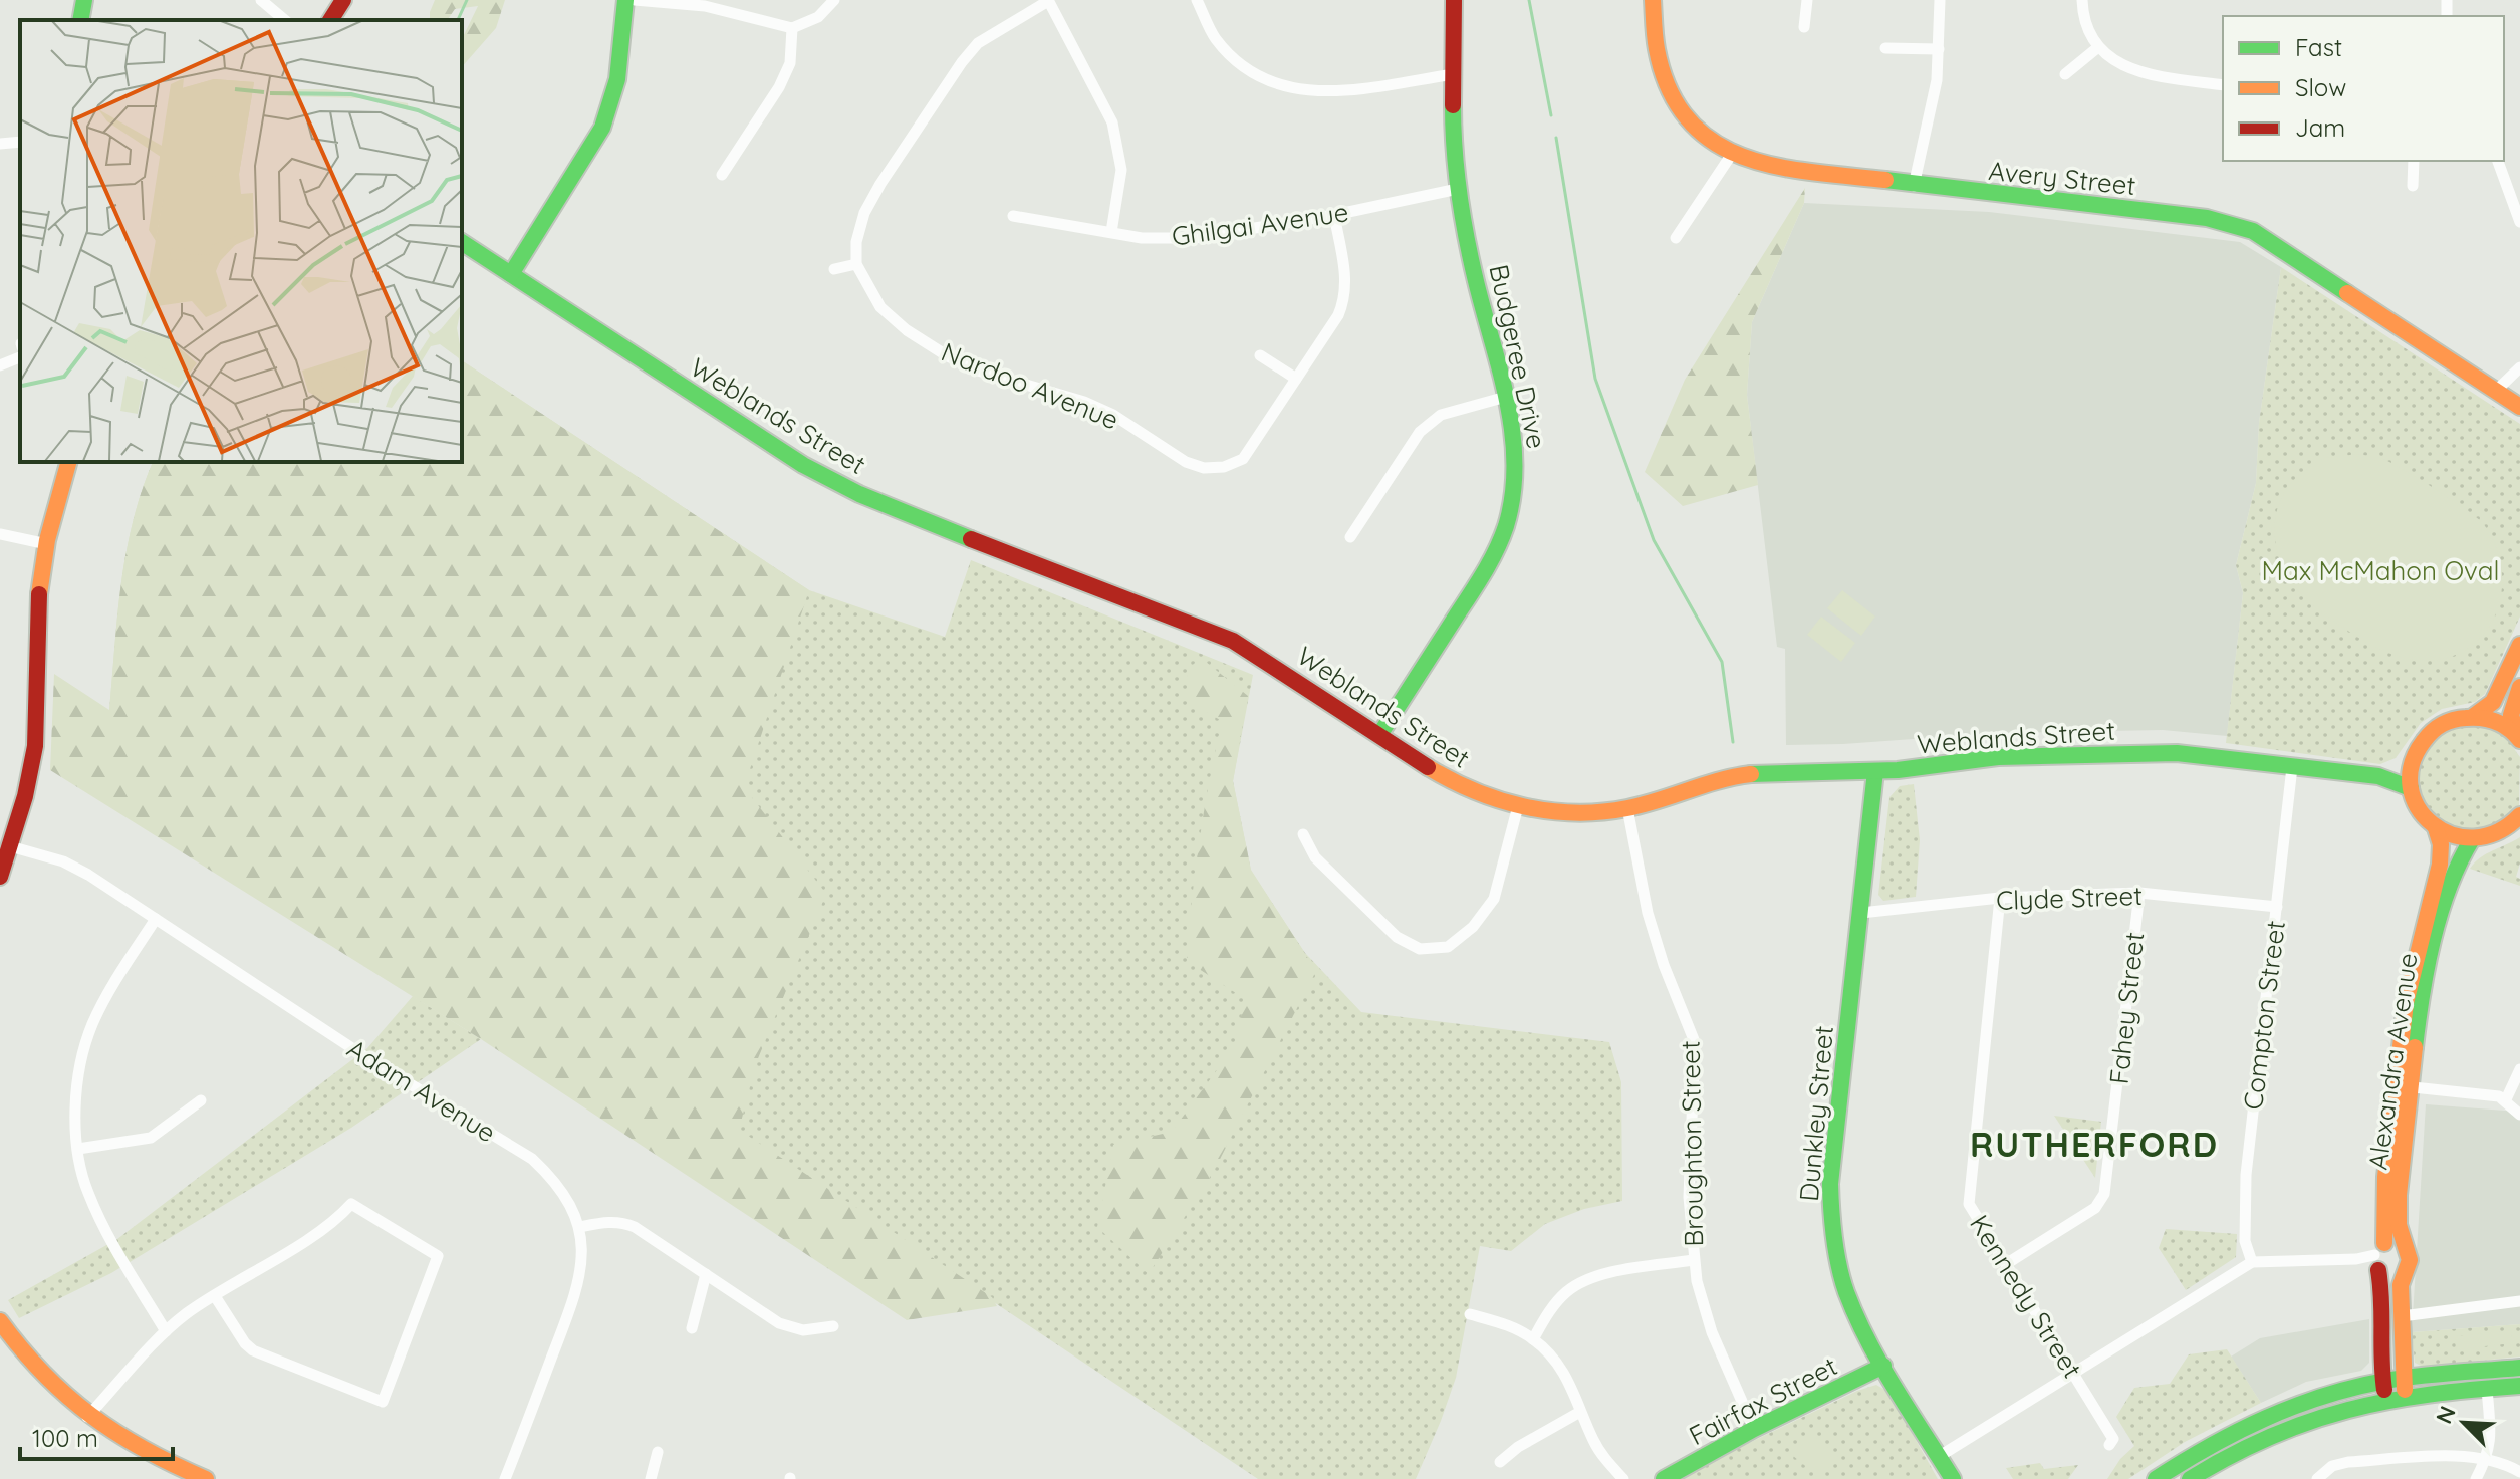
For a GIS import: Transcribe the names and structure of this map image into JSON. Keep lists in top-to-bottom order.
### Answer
{
  "streets": {
    "main road": [
      "Avery Street",
      "Budgeree Drive",
      "Weblands Street",
      "Alexandra Avenue",
      "Dunkley Street",
      "Fairfax Street"
    ],
    "street": [
      "Ghilgai Avenue",
      "Nardoo Avenue",
      "Clyde Street",
      "Fahey Street",
      "Compton Street",
      "Adam Avenue",
      "Broughton Street",
      "Kennedy Street"
    ]
  },
  "crossings": [
    ["Ghilgai Avenue", "Budgeree Drive"],
    ["Ghilgai Avenue", "Nardoo Avenue"],
    ["Budgeree Drive", "Weblands Street"],
    ["Weblands Street", "Compton Street"],
    ["Weblands Street", "Dunkley Street"],
    ["Weblands Street", "Broughton Street"],
    ["Clyde Street", "Fahey Street"],
    ["Clyde Street", "Compton Street"],
    ["Clyde Street", "Dunkley Street"],
    ["Clyde Street", "Kennedy Street"],
    ["Fahey Street", "Kennedy Street"],
    ["Dunkley Street", "Fairfax Street"],
    ["Broughton Street", "Fairfax Street"]
  ],
  "districts": ["RUTHERFORD"],
  "parks": ["Max McMahon Oval"],
  "legend": ["Fast", "Slow", "Jam"],
  "scale_bar": "100 m",
  "north": "top left"
}
